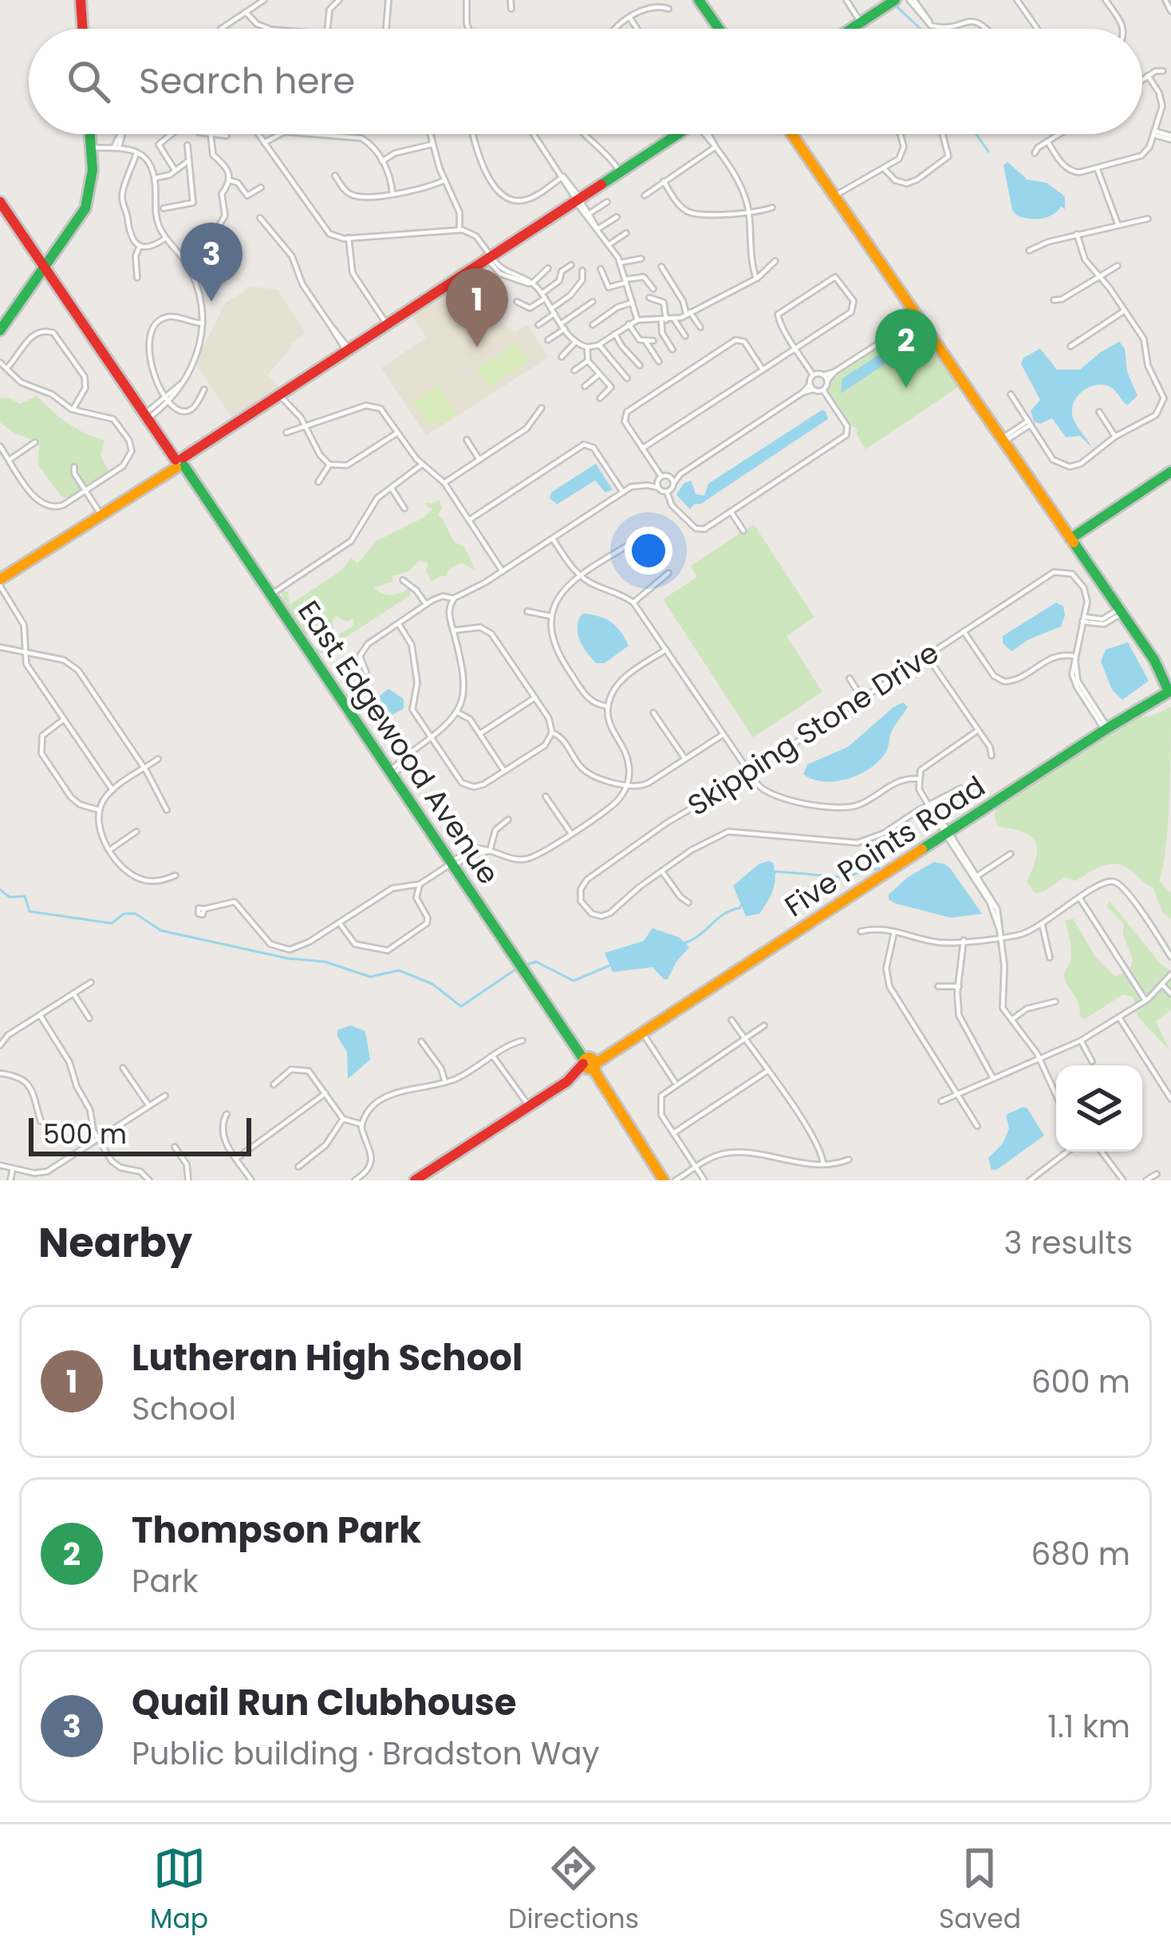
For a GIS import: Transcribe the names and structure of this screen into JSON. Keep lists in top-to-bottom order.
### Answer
{
  "streets": {
    "main road": ["East Edgewood Avenue", "Five Points Road"],
    "street": ["Skipping Stone Drive"]
  },
  "crossings": [
    ["East Edgewood Avenue", "Five Points Road"]
  ],
  "scale_bar": "500 m",
  "page": {
    "search": "Search here",
    "pins": ["3", "1", "2"],
    "scale": "500 m",
    "heading": ["Nearby", "3 results"],
    "list": [
      {
        "mark": "1",
        "name": "Lutheran High School",
        "note": "School",
        "value": "600 m"
      },
      {
        "mark": "2",
        "name": "Thompson Park",
        "note": "Park",
        "value": "680 m"
      },
      {
        "mark": "3",
        "name": "Quail Run Clubhouse",
        "note": "Public building · Bradston Way",
        "value": "1.1 km"
      }
    ],
    "nav": ["Map", "Directions", "Saved"]
  }
}
